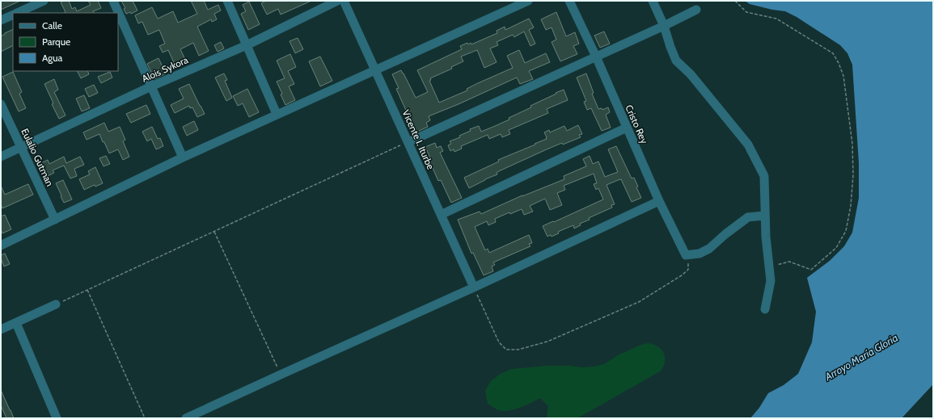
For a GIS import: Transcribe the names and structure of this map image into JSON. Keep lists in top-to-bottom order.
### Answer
{
  "streets": {
    "street": [
      "Alois Sykora",
      "Cristo Rey",
      "Vicente I. Iturbe",
      "Eulalio Gutman"
    ]
  },
  "crossings": [
    ["Alois Sykora", "Eulalio Gutman"]
  ],
  "water": ["Arroyo María Gloria"],
  "legend": ["Calle", "Parque", "Agua"]
}
